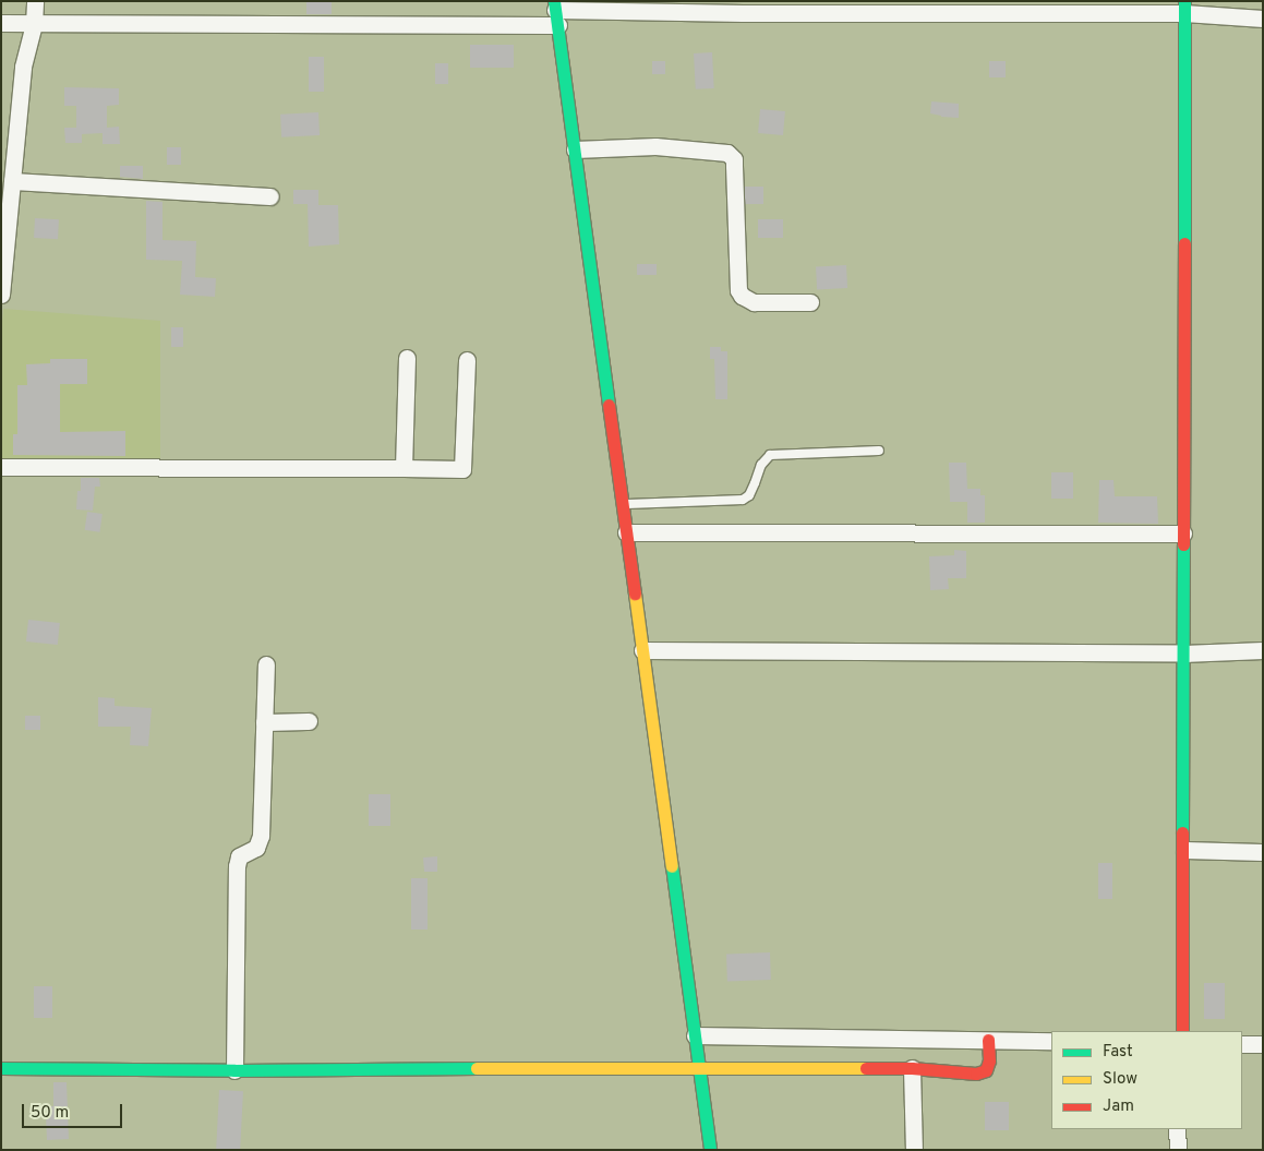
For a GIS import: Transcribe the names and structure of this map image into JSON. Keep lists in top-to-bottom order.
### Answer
{
  "legend": ["Fast", "Slow", "Jam"],
  "scale_bar": "50 m"
}
